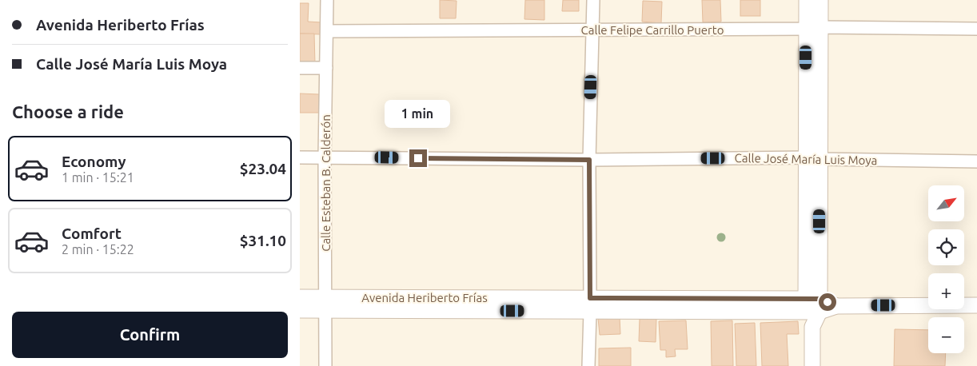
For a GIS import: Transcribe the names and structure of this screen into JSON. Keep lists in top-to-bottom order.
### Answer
{
  "streets": {
    "street": [
      "Calle Felipe Carrillo Puerto",
      "Calle José María Luis Moya",
      "Calle Esteban B. Calderón",
      "Avenida Heriberto Frías"
    ]
  },
  "crossings": [
    ["Calle Felipe Carrillo Puerto", "Calle Esteban B. Calderón"],
    ["Calle José María Luis Moya", "Calle Esteban B. Calderón"],
    ["Calle Esteban B. Calderón", "Avenida Heriberto Frías"]
  ],
  "north": "top right",
  "page": {
    "banner": ["Avenida Heriberto Frías", "Calle José María Luis Moya"],
    "heading": "Choose a ride",
    "bubble": "1 min",
    "list": [
      {
        "name": "Economy",
        "note": "1 min · 15:21",
        "value": "$23.04"
      },
      {
        "name": "Comfort",
        "note": "2 min · 15:22",
        "value": "$31.10"
      }
    ],
    "map_buttons": ["+", "−"],
    "buttons": "Confirm"
  }
}
